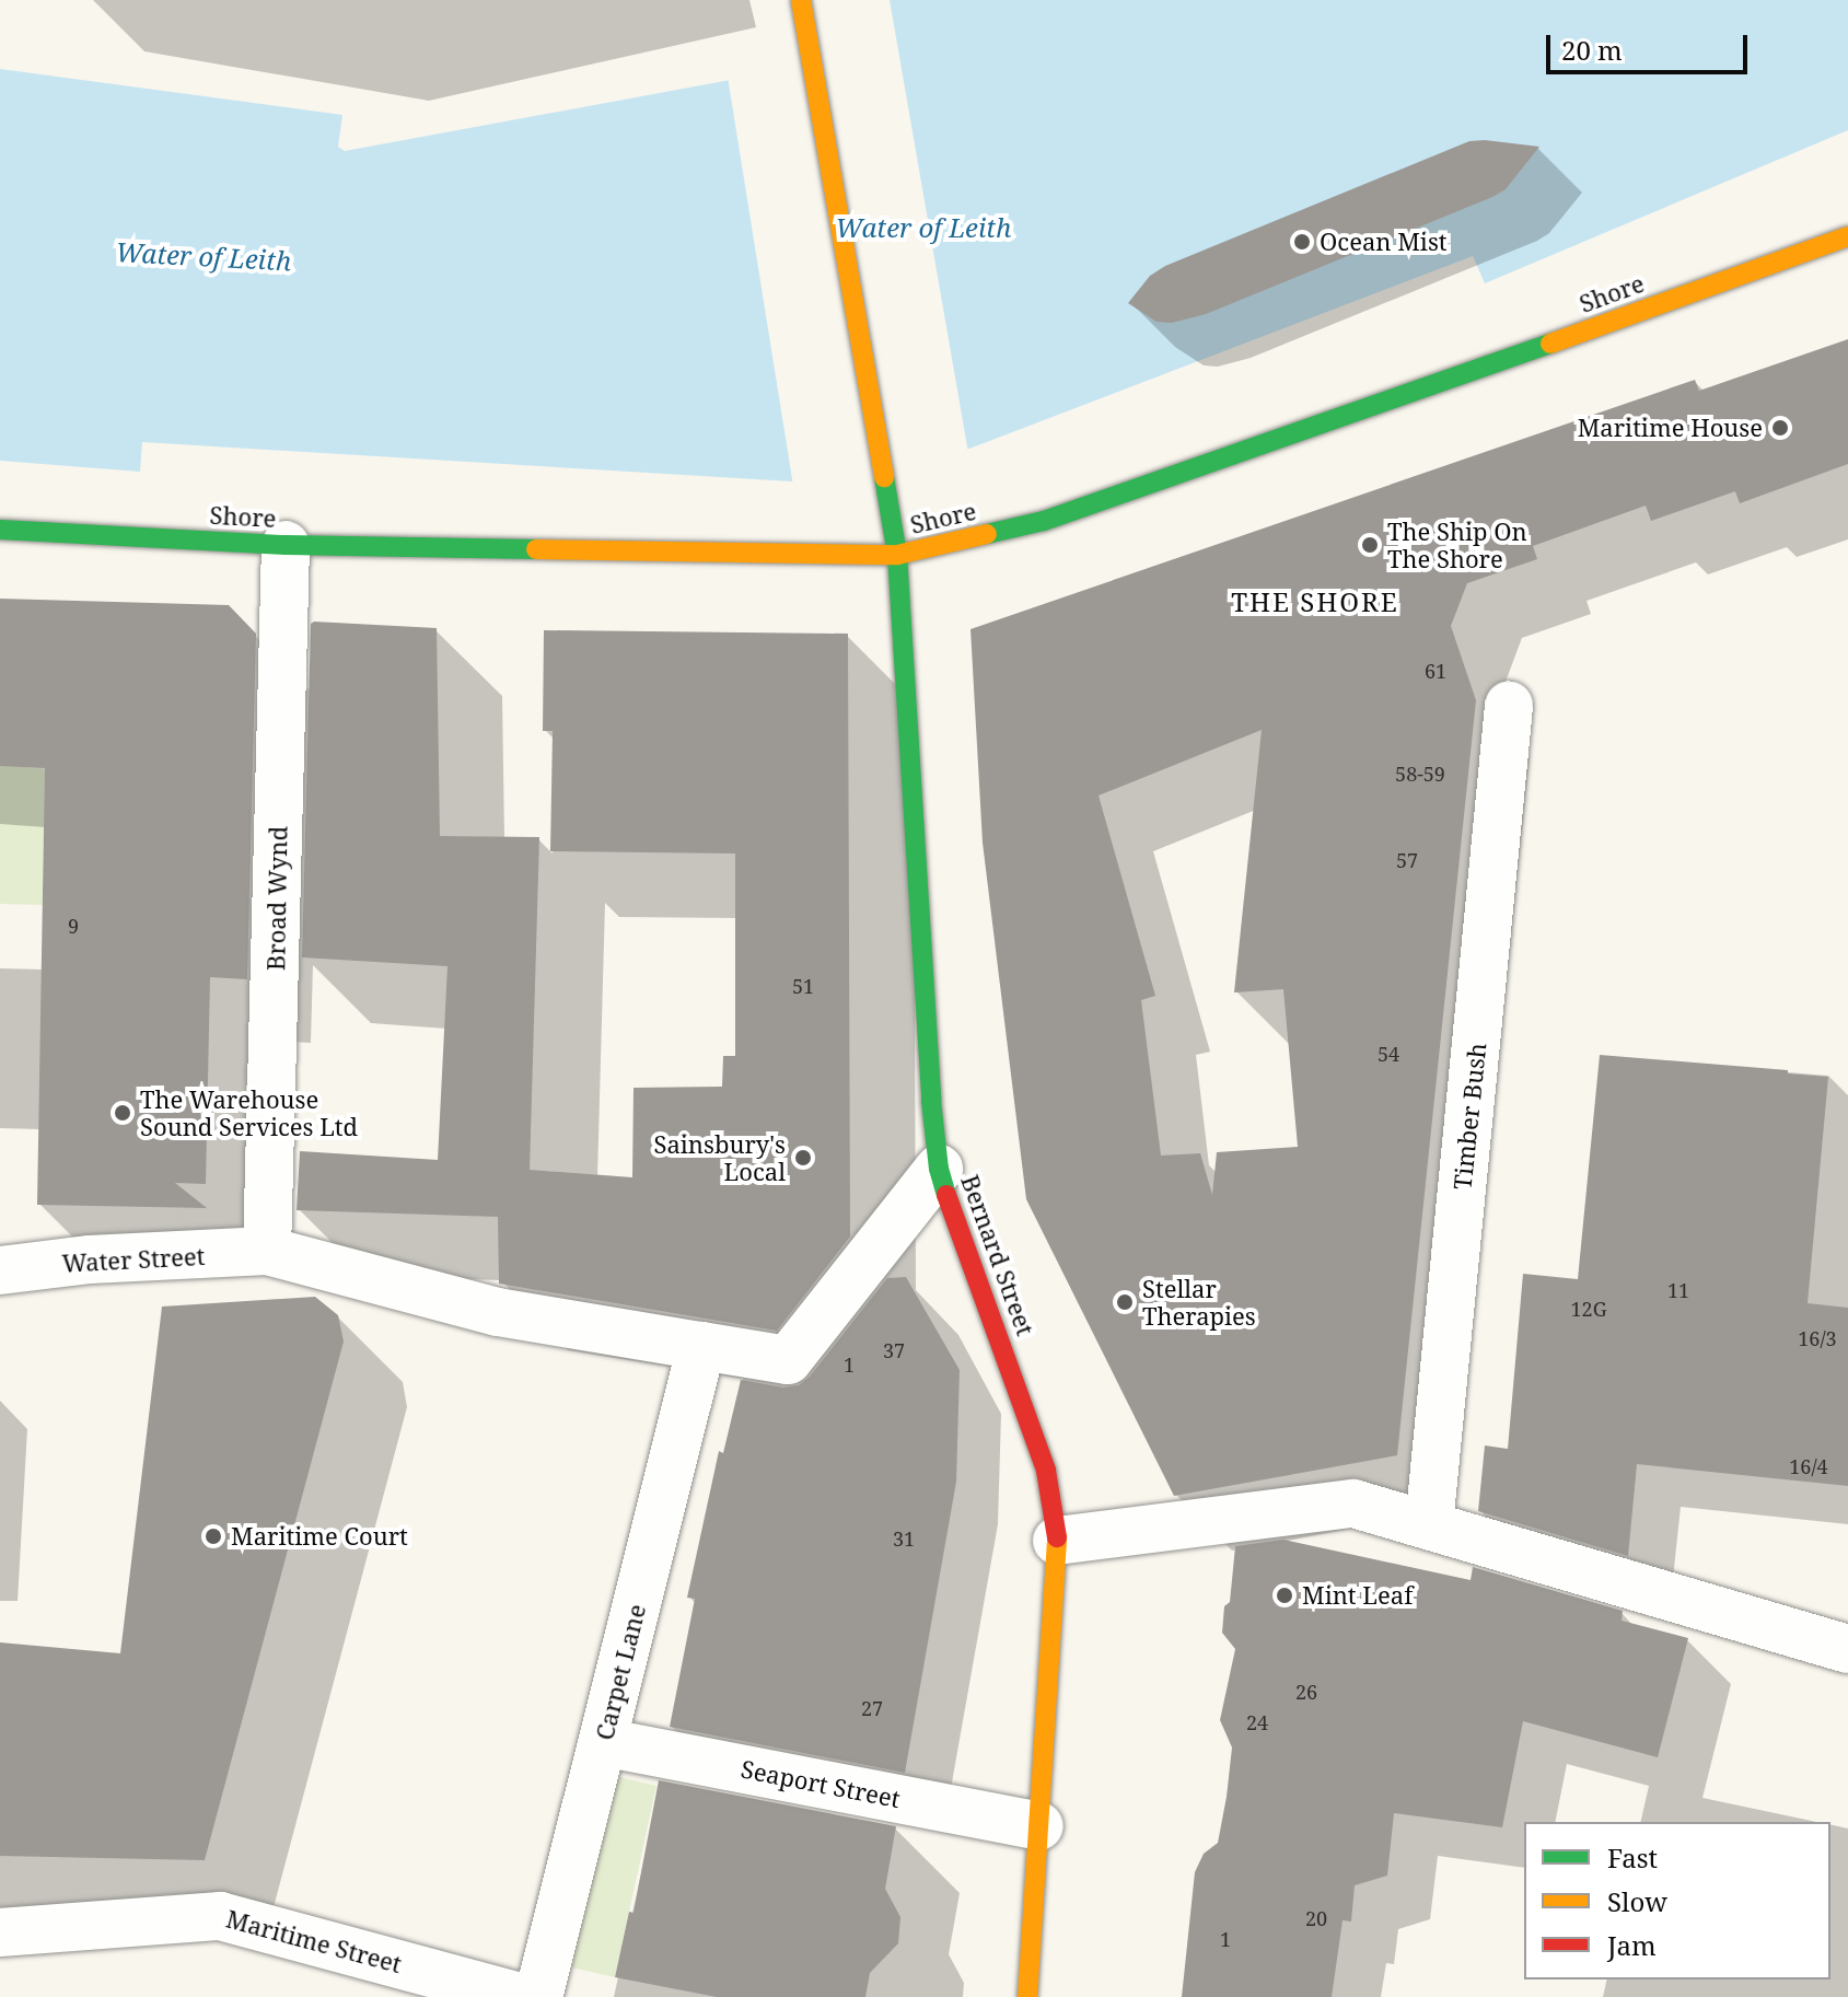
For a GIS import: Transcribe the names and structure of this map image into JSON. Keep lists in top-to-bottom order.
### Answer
{
  "streets": {
    "main road": ["Shore", "Bernard Street"],
    "street": [
      "Broad Wynd",
      "Timber Bush",
      "Water Street",
      "Carpet Lane",
      "Seaport Street",
      "Maritime Street"
    ]
  },
  "crossings": [
    ["Shore", "Broad Wynd"],
    ["Shore", "Bernard Street"],
    ["Broad Wynd", "Water Street"],
    ["Bernard Street", "Seaport Street"],
    ["Carpet Lane", "Seaport Street"]
  ],
  "districts": ["THE SHORE"],
  "water": ["Water of Leith"],
  "places": [
    "Ocean Mist",
    "Maritime House",
    "The Ship On The Shore",
    "The Warehouse Sound Services Ltd",
    "Sainsbury's Local",
    "Stellar Therapies",
    "Maritime Court",
    "Mint Leaf"
  ],
  "house_numbers": [
    "61",
    "58-59",
    "57",
    "9",
    "51",
    "54",
    "11",
    "12G",
    "16/3",
    "37",
    "1",
    "16/4",
    "31",
    "26",
    "27",
    "24",
    "20",
    "1"
  ],
  "legend": ["Fast", "Slow", "Jam"],
  "scale_bar": "20 m"
}
